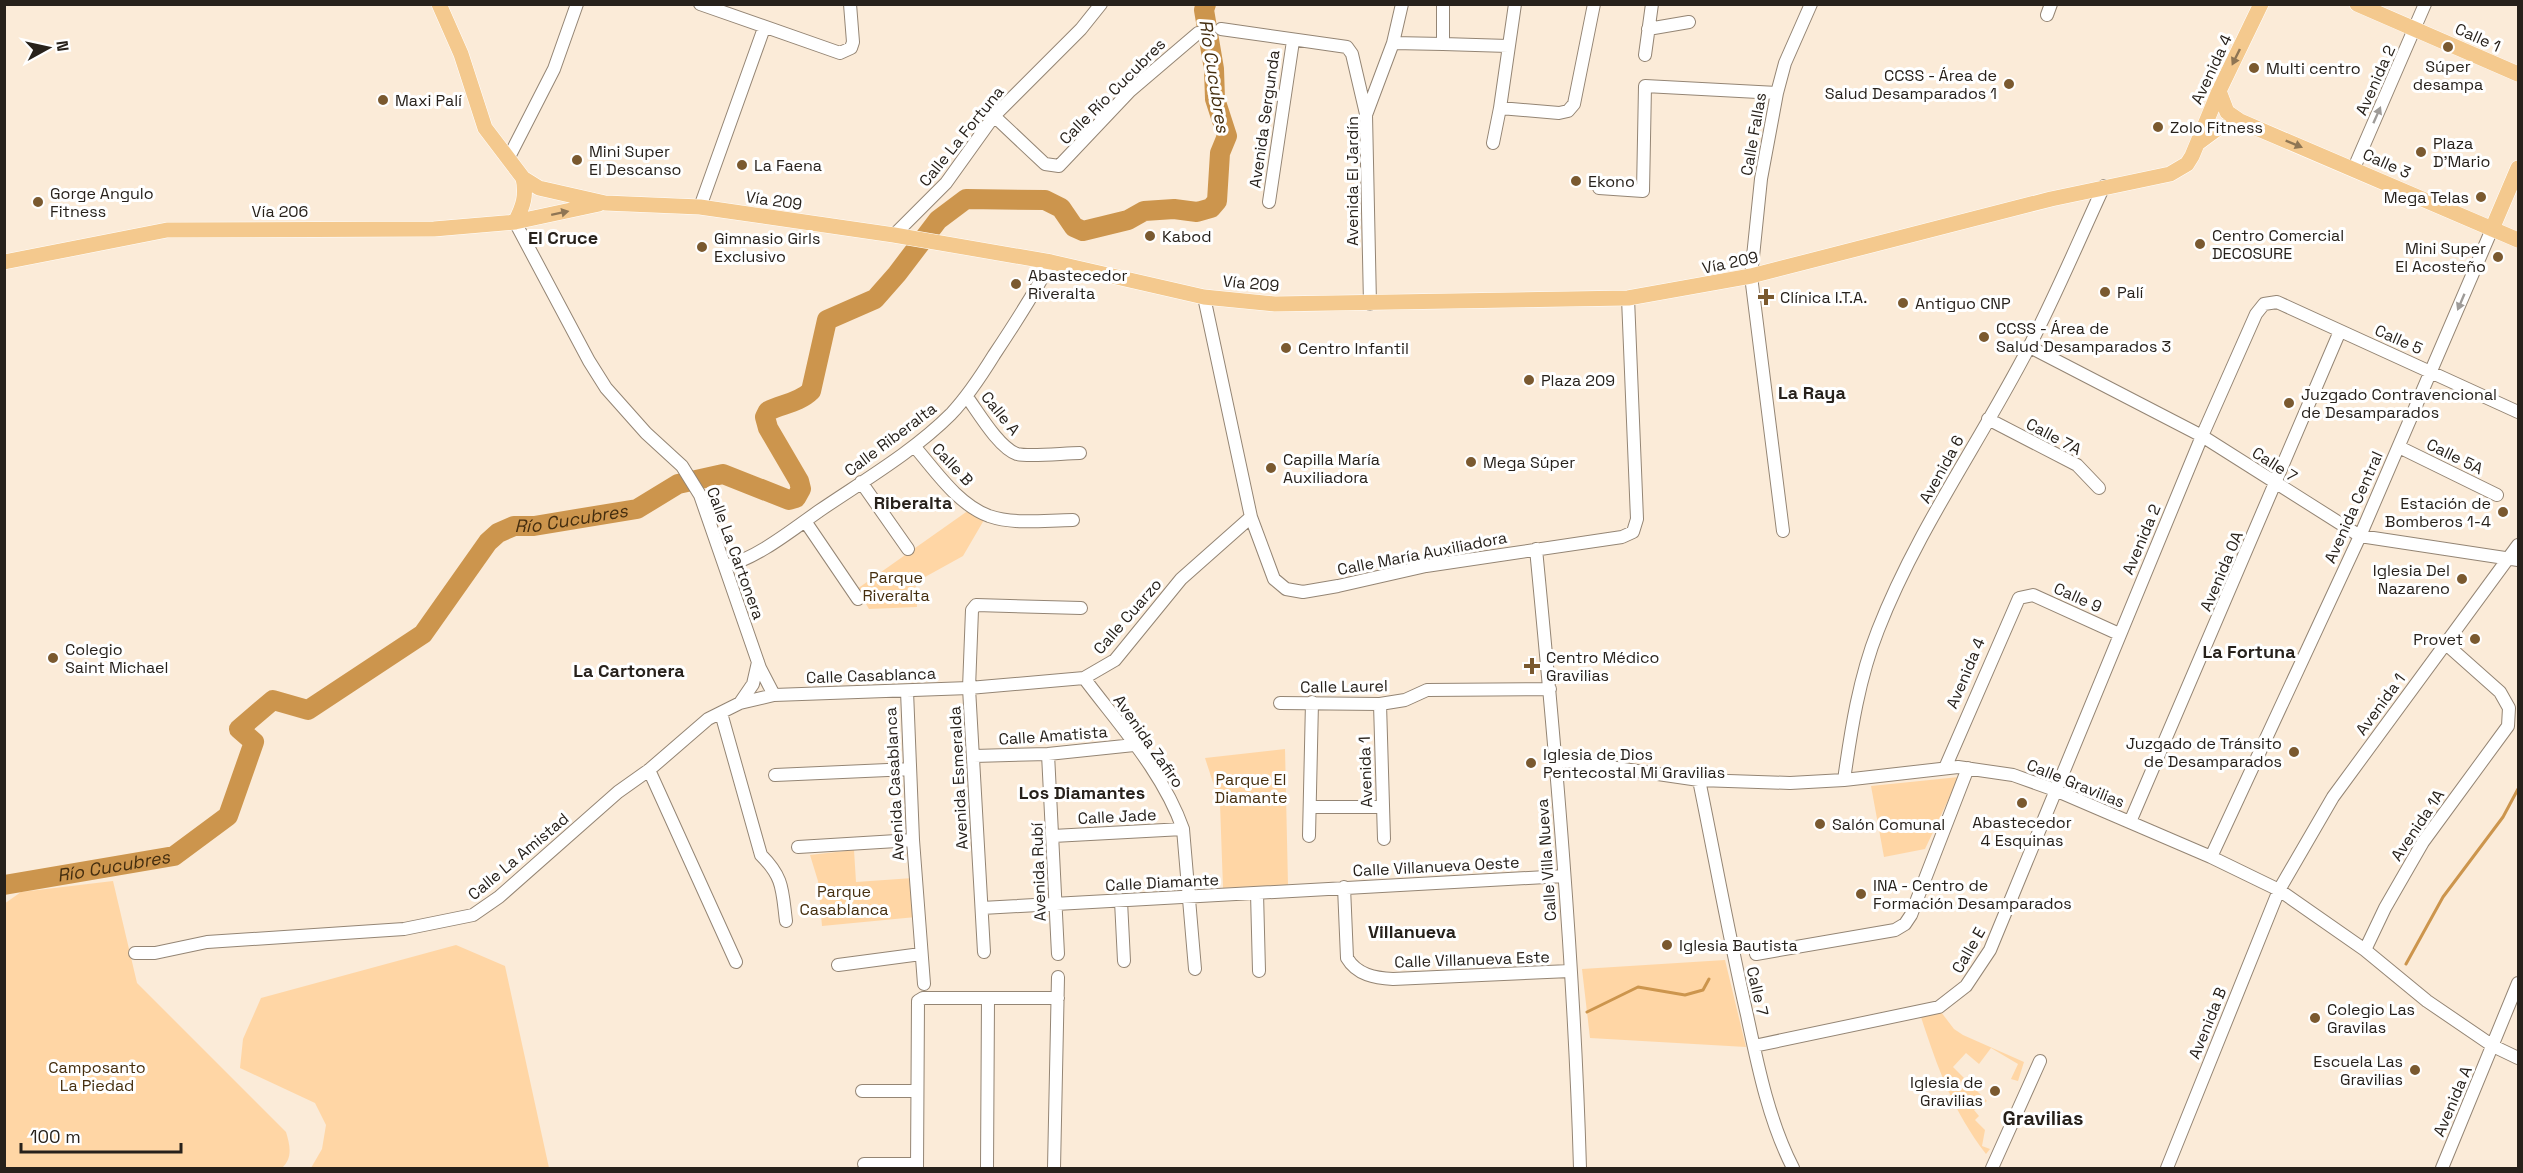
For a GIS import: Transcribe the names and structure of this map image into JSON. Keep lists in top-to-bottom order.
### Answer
{
  "streets": {
    "main road": [
      "Calle 1",
      "Avenida 4",
      "Calle 3",
      "Vía 209",
      "Vía 206",
      "Avenida Central"
    ],
    "street": [
      "Avenida 2",
      "Calle Río Cucubres",
      "Avenida Sergunda",
      "Calle Fallas",
      "Calle La Fortuna",
      "Avenida El Jardín",
      "Calle 5",
      "Calle A",
      "Calle 7A",
      "Calle Riberalta",
      "Calle 5A",
      "Calle B",
      "Calle 7",
      "Avenida 6",
      "Calle La Cartonera",
      "Calle María Auxiliadora",
      "Avenida 0A",
      "Calle 9",
      "Calle Cuarzo",
      "Calle Casablanca",
      "Calle Laurel",
      "Avenida 1",
      "Calle Amatista",
      "Avenida Zafiro",
      "Avenida Esmeralda",
      "Calle Gravilias",
      "Avenida Casablanca",
      "Calle Jade",
      "Avenida 1A",
      "Calle La Amistad",
      "Calle Villa Nueva",
      "Calle Villanueva Oeste",
      "Avenida Rubí",
      "Calle Diamante",
      "Calle E",
      "Calle Villanueva Este",
      "Avenida B",
      "Avenida A"
    ]
  },
  "crossings": [
    ["Calle 1", "Avenida 2"],
    ["Avenida 4", "Vía 209"],
    ["Avenida 4", "Calle 9"],
    ["Avenida 4", "Calle Gravilias"],
    ["Avenida 2", "Calle 3"],
    ["Avenida 2", "Calle 5"],
    ["Avenida 2", "Calle 7"],
    ["Avenida 2", "Calle 9"],
    ["Avenida 2", "Calle Gravilias"],
    ["Avenida 2", "Calle E"],
    ["Calle Río Cucubres", "Calle La Fortuna"],
    ["Calle Fallas", "Vía 209"],
    ["Calle La Fortuna", "Vía 209"],
    ["Calle 3", "Avenida Central"],
    ["Avenida El Jardín", "Vía 209"],
    ["Vía 209", "Vía 206"],
    ["Vía 209", "Calle Riberalta"],
    ["Vía 209", "Avenida 6"],
    ["Vía 209", "Calle María Auxiliadora"],
    ["Vía 206", "Calle La Cartonera"],
    ["Calle 5", "Avenida Central"],
    ["Calle 5", "Avenida 0A"],
    ["Calle A", "Calle Riberalta"],
    ["Calle 7A", "Avenida 6"],
    ["Calle Riberalta", "Calle B"],
    ["Calle Riberalta", "Calle La Cartonera"],
    ["Calle 5A", "Avenida Central"],
    ["Calle 7", "Avenida 6"],
    ["Calle 7", "Avenida Central"],
    ["Calle 7", "Avenida 0A"],
    ["Calle 7", "Avenida 1"],
    ["Calle 7", "Calle Gravilias"],
    ["Calle 7", "Calle E"],
    ["Avenida 6", "Calle Gravilias"],
    ["Avenida Central", "Calle Gravilias"],
    ["Calle La Cartonera", "Calle Casablanca"],
    ["Calle La Cartonera", "Calle La Amistad"],
    ["Calle María Auxiliadora", "Calle Cuarzo"],
    ["Calle María Auxiliadora", "Calle Villa Nueva"],
    ["Avenida 0A", "Calle Gravilias"],
    ["Calle Cuarzo", "Calle Casablanca"],
    ["Calle Cuarzo", "Avenida Zafiro"],
    ["Calle Cuarzo", "Avenida Esmeralda"],
    ["Calle Casablanca", "Avenida Esmeralda"],
    ["Calle Casablanca", "Avenida Casablanca"],
    ["Calle Casablanca", "Calle La Amistad"],
    ["Calle Laurel", "Avenida 1"],
    ["Calle Laurel", "Calle Villa Nueva"],
    ["Avenida 1", "Calle Gravilias"],
    ["Avenida 1", "Avenida 1A"],
    ["Avenida 1", "Avenida B"],
    ["Calle Amatista", "Avenida Zafiro"],
    ["Calle Amatista", "Avenida Esmeralda"],
    ["Calle Amatista", "Avenida Rubí"],
    ["Avenida Zafiro", "Calle Jade"],
    ["Avenida Zafiro", "Calle Diamante"],
    ["Avenida Esmeralda", "Calle Diamante"],
    ["Calle Gravilias", "Avenida 1A"],
    ["Calle Gravilias", "Calle Villa Nueva"],
    ["Calle Gravilias", "Calle E"],
    ["Calle Gravilias", "Avenida B"],
    ["Calle Gravilias", "Avenida A"],
    ["Calle Jade", "Avenida Rubí"],
    ["Calle Villa Nueva", "Calle Villanueva Oeste"],
    ["Calle Villa Nueva", "Calle Villanueva Este"],
    ["Calle Villanueva Oeste", "Calle Diamante"],
    ["Calle Villanueva Oeste", "Calle Villanueva Este"],
    ["Avenida Rubí", "Calle Diamante"],
    ["Calle Diamante", "Calle Villanueva Este"]
  ],
  "one_way": ["Calle 3"],
  "districts": [
    "El Cruce",
    "La Raya",
    "Riberalta",
    "La Fortuna",
    "La Cartonera",
    "Los Diamantes",
    "Villanueva",
    "Gravilias"
  ],
  "water": ["Río Cucubres"],
  "parks": [
    "Parque Riveralta",
    "Parque El Diamante",
    "Parque Casablanca",
    "Camposanto La Piedad"
  ],
  "places": {
    "other": [
      "Súper desampa",
      "Multi centro",
      "CCSS - Área de Salud Desamparados 1",
      "Maxi Palí",
      "Zolo Fitness",
      "Plaza D'Mario",
      "Mini Super El Descanso",
      "La Faena",
      "Ekono",
      "Mega Telas",
      "Gorge Angulo Fitness",
      "Kabod",
      "Centro Comercial DECOSURE",
      "Gimnasio Girls Exclusivo",
      "Mini Super El Acosteño",
      "Abastecedor Riveralta",
      "Palí",
      "Antiguo CNP",
      "CCSS - Área de Salud Desamparados 3",
      "Centro Infantil",
      "Plaza 209",
      "Juzgado Contravencional de Desamparados",
      "Mega Súper",
      "Capilla María Auxiliadora",
      "Estación de Bomberos 1-4",
      "Iglesia Del Nazareno",
      "Provet",
      "Colegio Saint Michael",
      "Juzgado de Tránsito de Desamparados",
      "Iglesia de Dios Pentecostal Mi Gravilias",
      "Abastecedor 4 Esquinas",
      "Salón Comunal",
      "INA - Centro de Formación Desamparados",
      "Iglesia Bautista",
      "Colegio Las Gravilas",
      "Escuela Las Gravilias",
      "Iglesia de Gravilias"
    ],
    "health": ["Clínica I.T.A.", "Centro Médico Gravilias"]
  },
  "scale_bar": "100 m",
  "north": "right"
}
